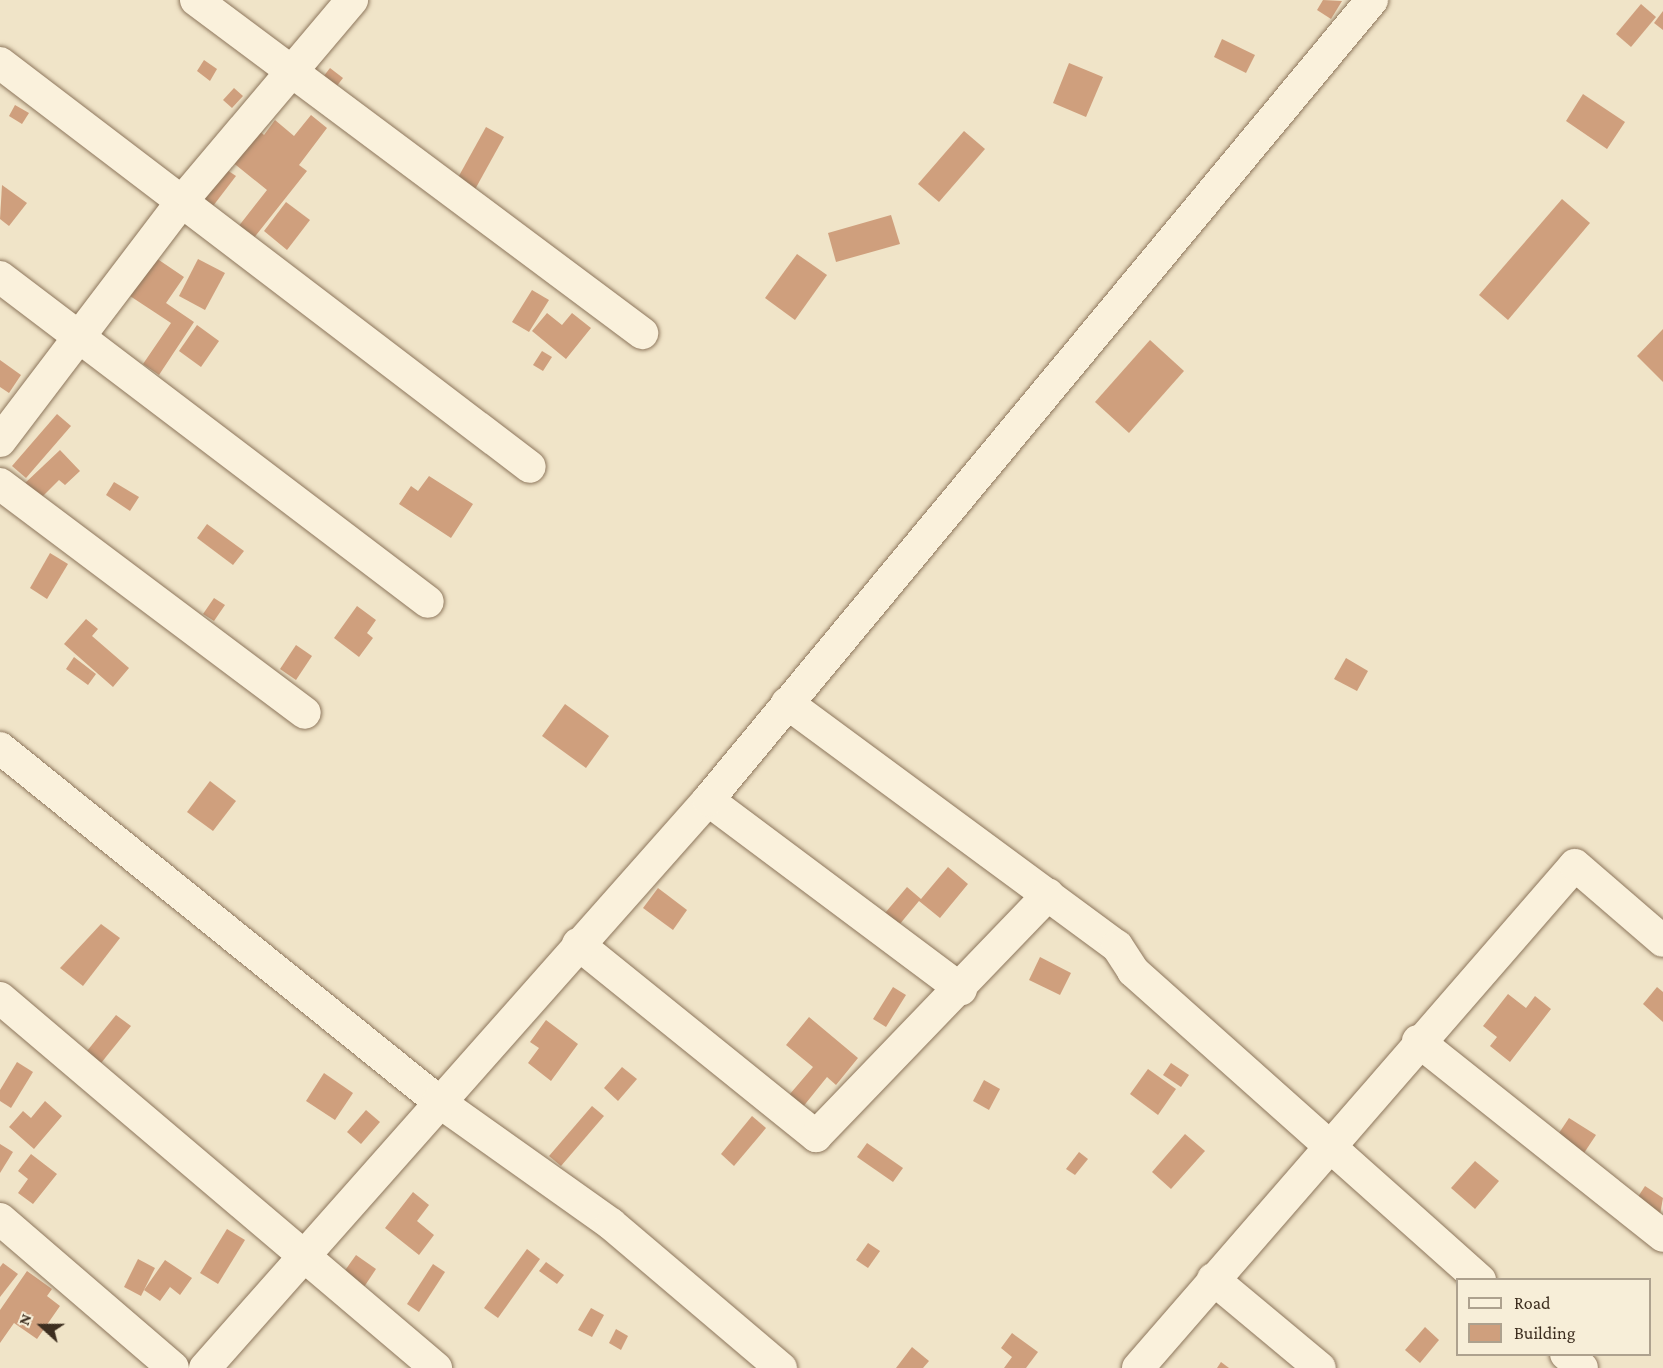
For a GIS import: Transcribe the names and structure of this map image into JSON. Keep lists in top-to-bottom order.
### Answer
{
  "legend": ["Road", "Building"],
  "north": "left"
}
